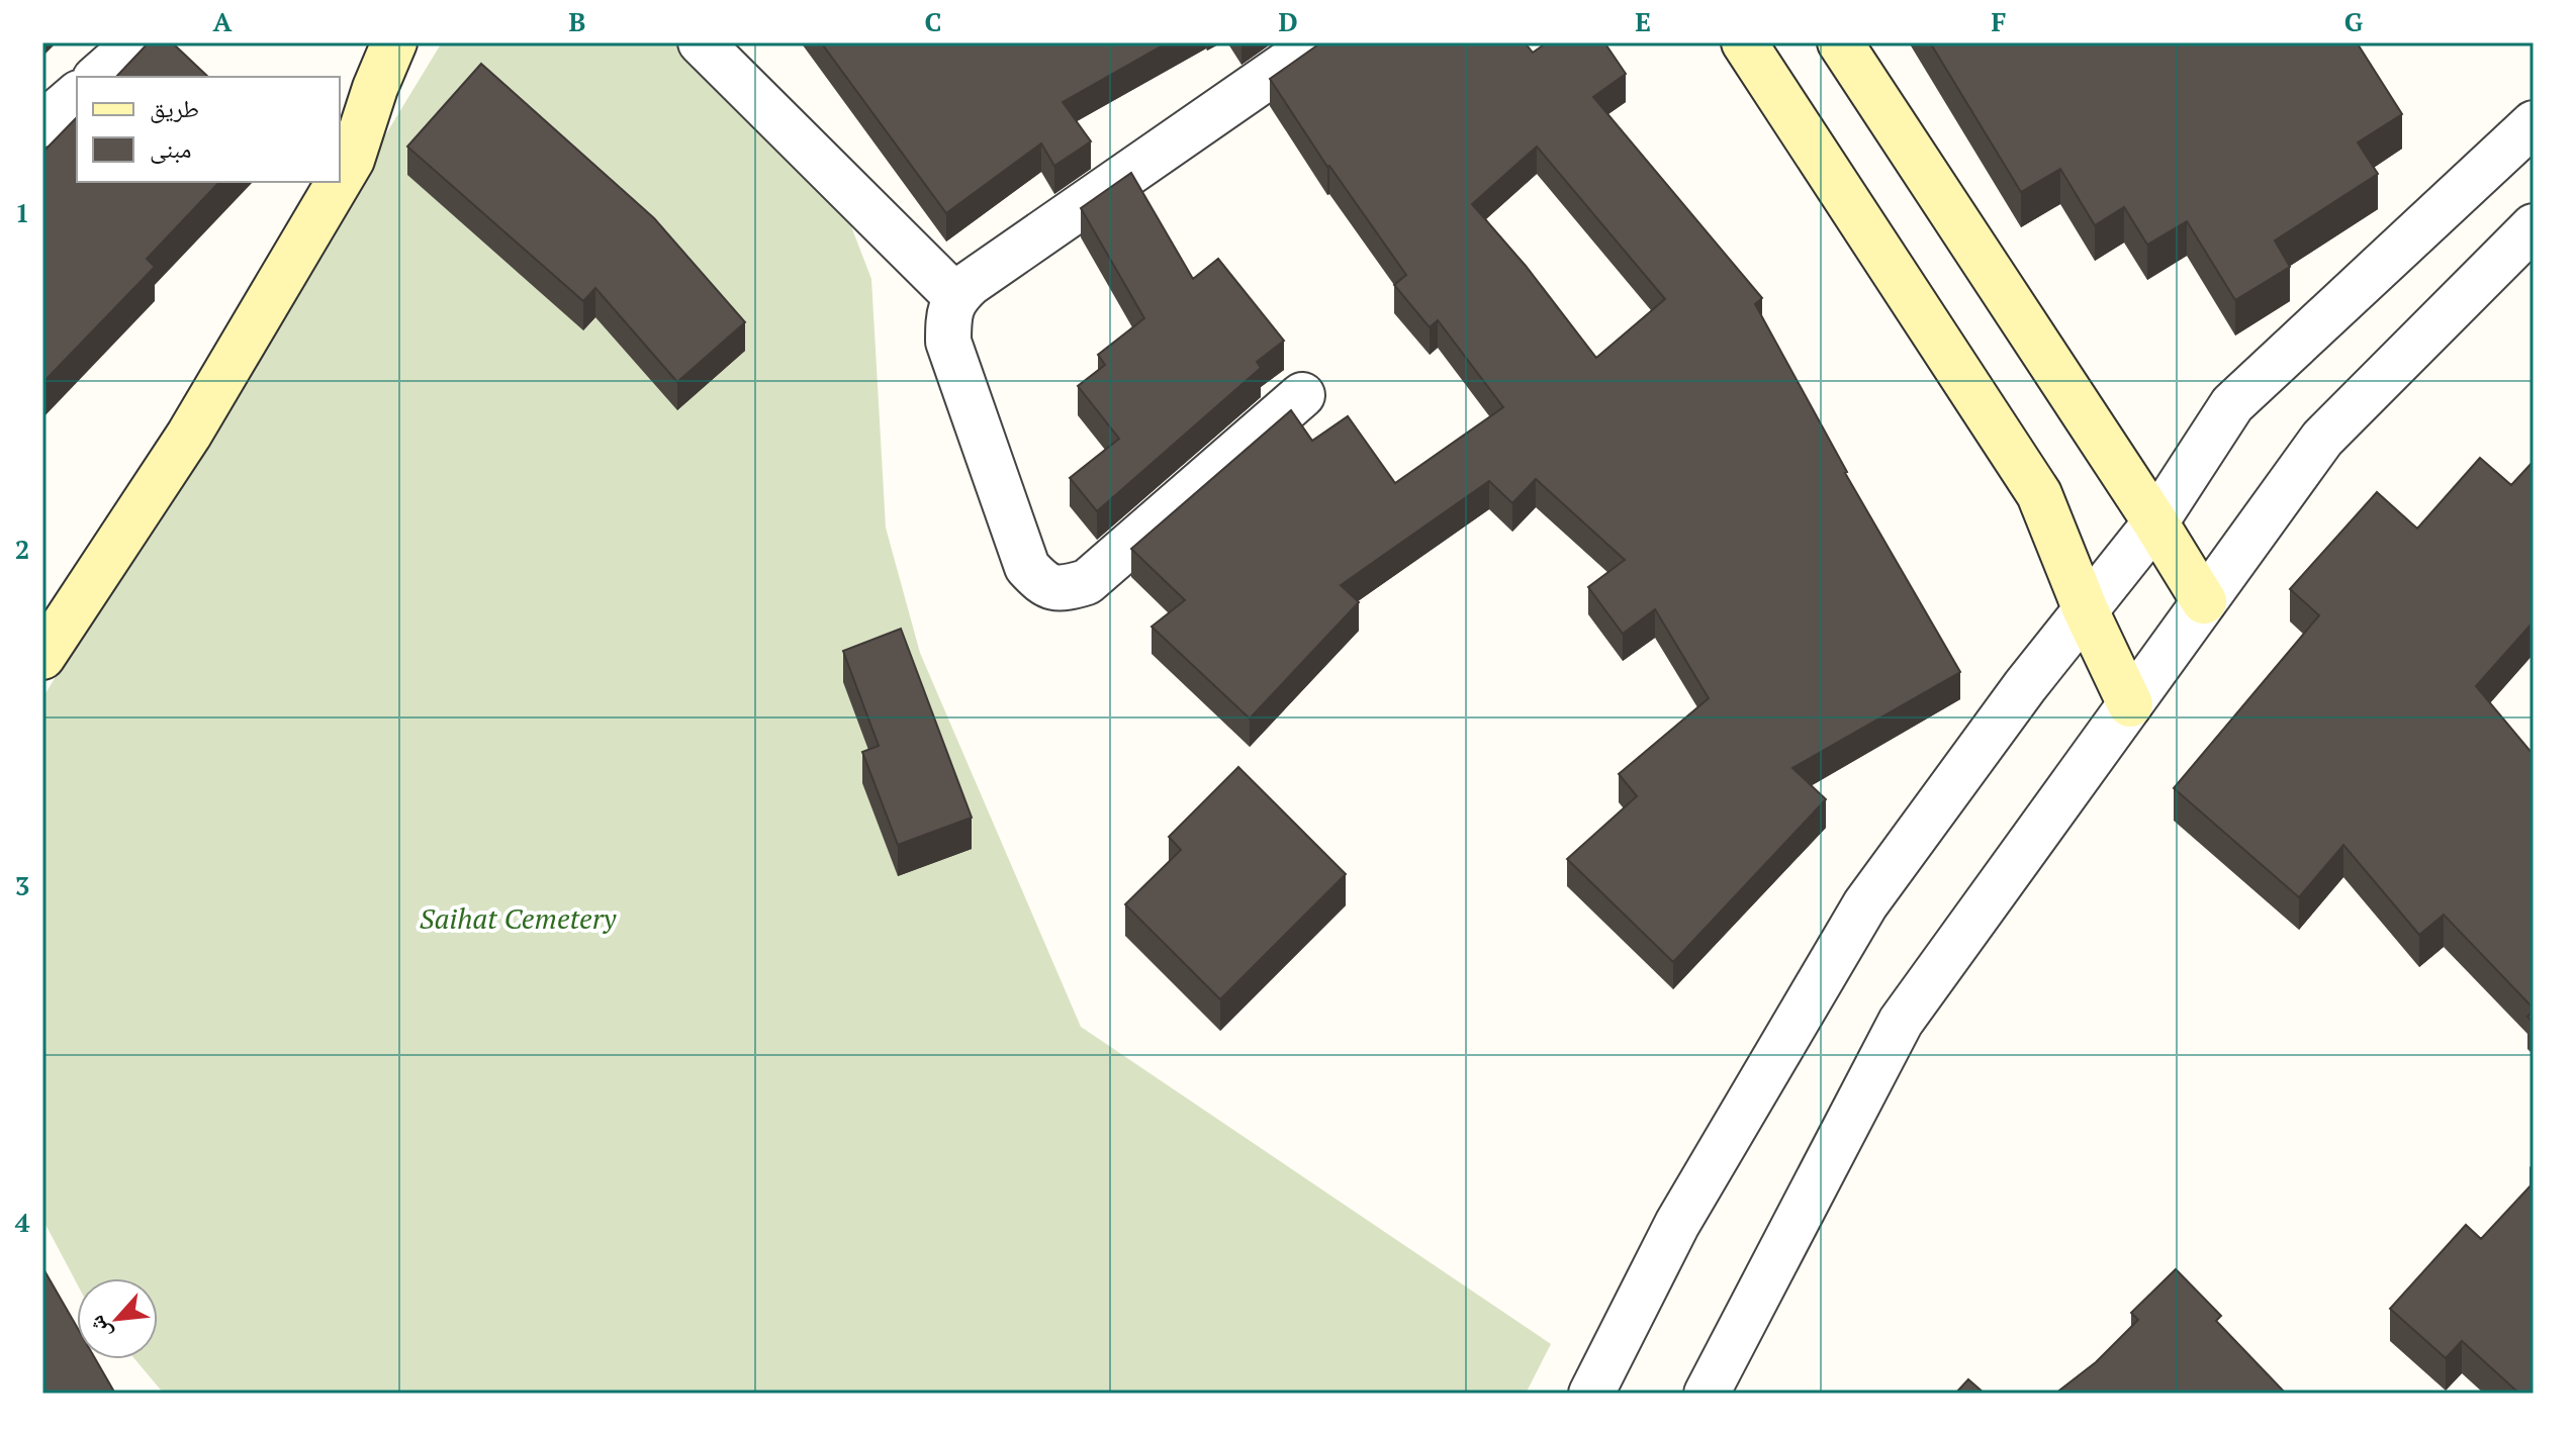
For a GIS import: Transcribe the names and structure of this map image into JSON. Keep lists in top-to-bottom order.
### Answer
{
  "parks": ["Saihat Cemetery"],
  "legend": ["طريق", "مبنى"],
  "north": "bottom left",
  "grid": {
    "columns": [
      "A",
      "B",
      "C",
      "D",
      "E",
      "F",
      "G"
    ],
    "rows": [
      "1",
      "2",
      "3",
      "4"
    ]
  }
}
